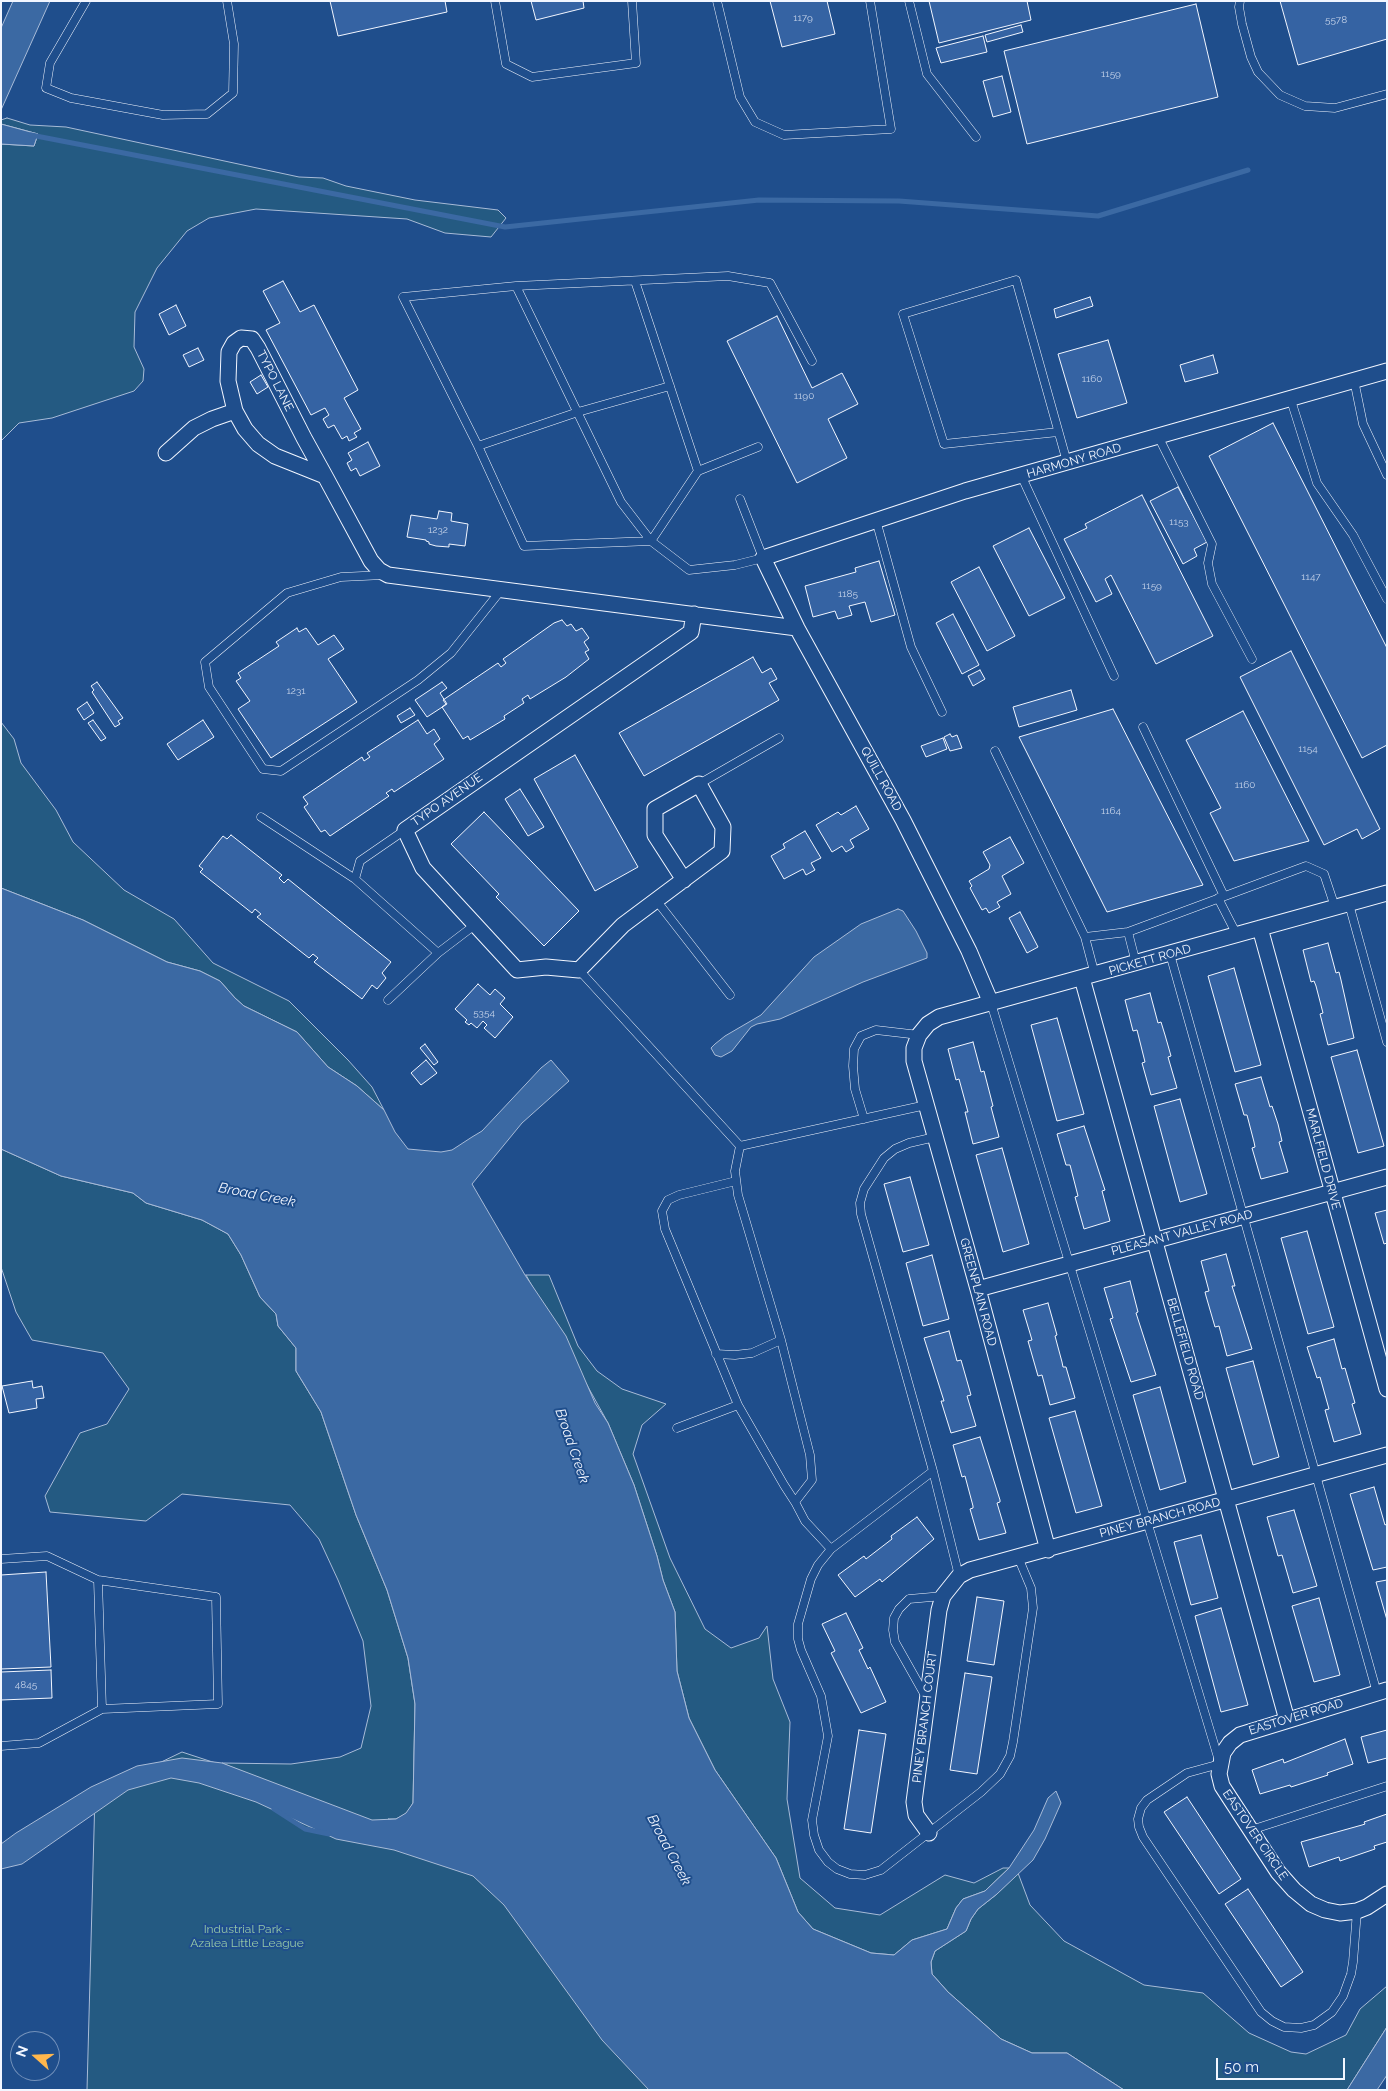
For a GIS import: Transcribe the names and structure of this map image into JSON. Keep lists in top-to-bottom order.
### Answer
{
  "streets": {
    "street": [
      "TYPO LANE",
      "HARMONY ROAD",
      "QUILL ROAD",
      "TYPO AVENUE",
      "PICKETT ROAD",
      "MARLFIELD DRIVE",
      "PLEASANT VALLEY ROAD",
      "GREENPLAIN ROAD",
      "BELLEFIELD ROAD",
      "PINEY BRANCH ROAD",
      "PINEY BRANCH COURT",
      "EASTOVER ROAD",
      "EASTOVER CIRCLE"
    ]
  },
  "crossings": [
    ["HARMONY ROAD", "QUILL ROAD"],
    ["QUILL ROAD", "PICKETT ROAD"],
    ["PICKETT ROAD", "MARLFIELD DRIVE"],
    ["PICKETT ROAD", "GREENPLAIN ROAD"],
    ["PICKETT ROAD", "BELLEFIELD ROAD"],
    ["MARLFIELD DRIVE", "PLEASANT VALLEY ROAD"],
    ["PLEASANT VALLEY ROAD", "GREENPLAIN ROAD"],
    ["PLEASANT VALLEY ROAD", "BELLEFIELD ROAD"],
    ["GREENPLAIN ROAD", "PINEY BRANCH ROAD"],
    ["BELLEFIELD ROAD", "PINEY BRANCH ROAD"],
    ["BELLEFIELD ROAD", "EASTOVER ROAD"],
    ["PINEY BRANCH ROAD", "PINEY BRANCH COURT"],
    ["EASTOVER ROAD", "EASTOVER CIRCLE"]
  ],
  "water": ["Broad Creek"],
  "parks": ["Industrial Park - Azalea Little League"],
  "house_numbers": [
    "1179",
    "5578",
    "1159",
    "1160",
    "1190",
    "1153",
    "1232",
    "1147",
    "1159",
    "1185",
    "1231",
    "1154",
    "1160",
    "1164",
    "5354",
    "4845"
  ],
  "scale_bar": "50 m",
  "north": "left"
}
